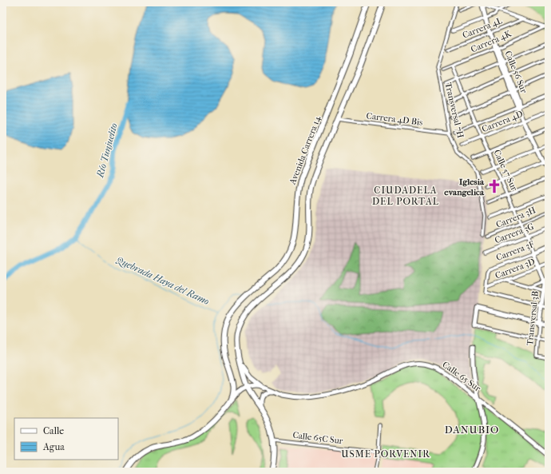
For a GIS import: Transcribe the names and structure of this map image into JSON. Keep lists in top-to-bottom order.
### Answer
{
  "streets": {
    "main road": ["Avenida Carrera 14"],
    "street": [
      "Carrera 4L",
      "Carrera 4K",
      "Calle 56 Sur",
      "Transversal 7H",
      "Carrera 4D Bis",
      "Carrera 4D",
      "Calle 57 Sur",
      "Carrera 3H",
      "Carrera 3G",
      "Carrera 3F",
      "Carrera 3D",
      "Transversal 3B",
      "Calle 65 Sur",
      "Calle 65C Sur"
    ]
  },
  "crossings": [
    ["Carrera 4L", "Carrera 4K"],
    ["Carrera 4L", "Calle 56 Sur"],
    ["Carrera 4K", "Calle 56 Sur"],
    ["Carrera 4K", "Calle 57 Sur"],
    ["Calle 56 Sur", "Carrera 4D"],
    ["Transversal 7H", "Carrera 4D Bis"],
    ["Carrera 4D Bis", "Avenida Carrera 14"],
    ["Carrera 4D", "Calle 57 Sur"],
    ["Avenida Carrera 14", "Calle 65 Sur"],
    ["Avenida Carrera 14", "Calle 65C Sur"],
    ["Calle 57 Sur", "Carrera 3H"],
    ["Calle 57 Sur", "Carrera 3G"],
    ["Calle 57 Sur", "Carrera 3F"],
    ["Calle 57 Sur", "Carrera 3D"],
    ["Calle 57 Sur", "Transversal 3B"],
    ["Carrera 3F", "Carrera 3D"]
  ],
  "districts": ["CIUDADELA DEL PORTAL", "DANUBIO", "USME PORVENIR"],
  "water": ["Río Tunjuelito", "Quebrada Haya del Ramo"],
  "places": {
    "church": ["Iglesia evangelica"]
  },
  "legend": ["Calle", "Agua"]
}
